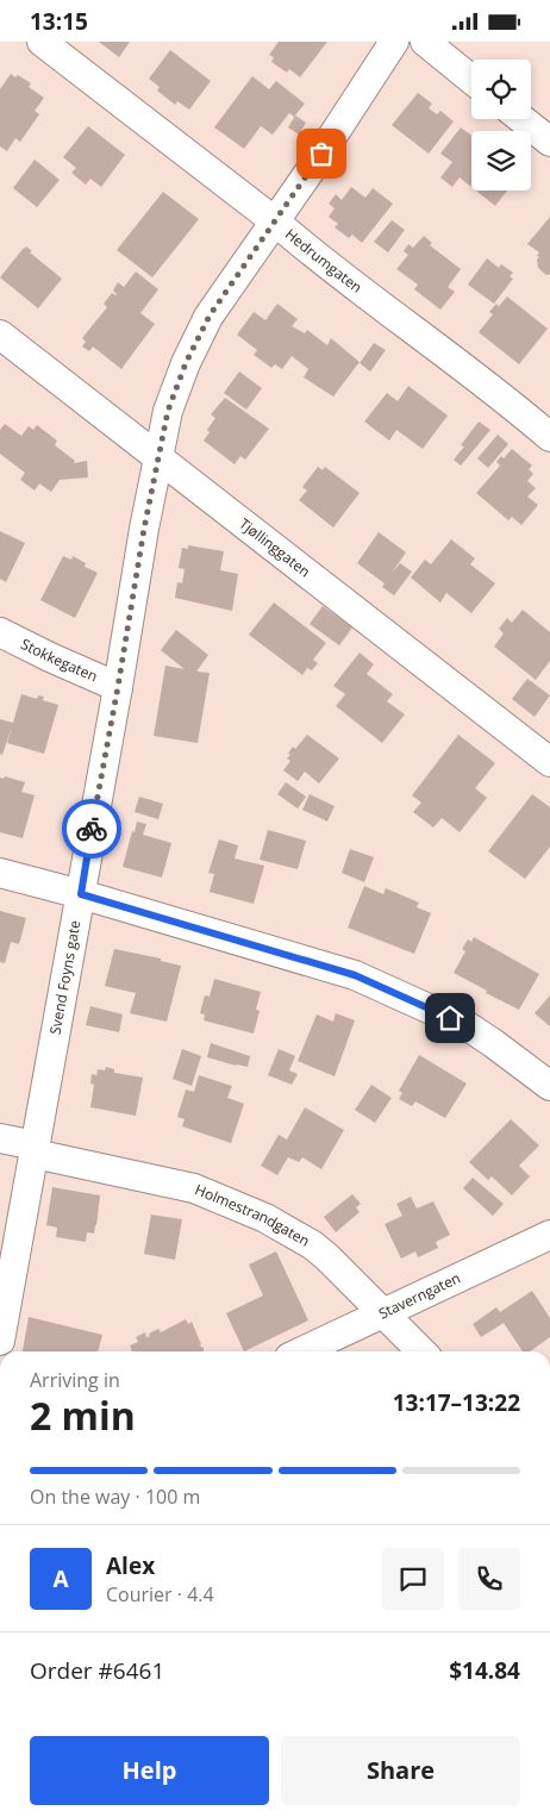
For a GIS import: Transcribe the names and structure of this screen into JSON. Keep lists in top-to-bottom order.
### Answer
{
  "streets": {
    "street": [
      "Hedrumgaten",
      "Tjøllinggaten",
      "Stokkegaten",
      "Svend Foyns gate",
      "Holmestrandgaten",
      "Staverngaten"
    ]
  },
  "crossings": [
    ["Hedrumgaten", "Svend Foyns gate"],
    ["Tjøllinggaten", "Svend Foyns gate"],
    ["Stokkegaten", "Svend Foyns gate"],
    ["Svend Foyns gate", "Holmestrandgaten"],
    ["Holmestrandgaten", "Staverngaten"]
  ],
  "page": {
    "status": "13:15",
    "heading": ["2 min", "Arriving in", "13:17–13:22"],
    "panel": [
      "Alex",
      "Courier · 4.4",
      "Order #6461",
      "$14.84"
    ],
    "bar": "On the way · 100 m",
    "round": "A",
    "buttons": ["Help", "Share"]
  }
}
